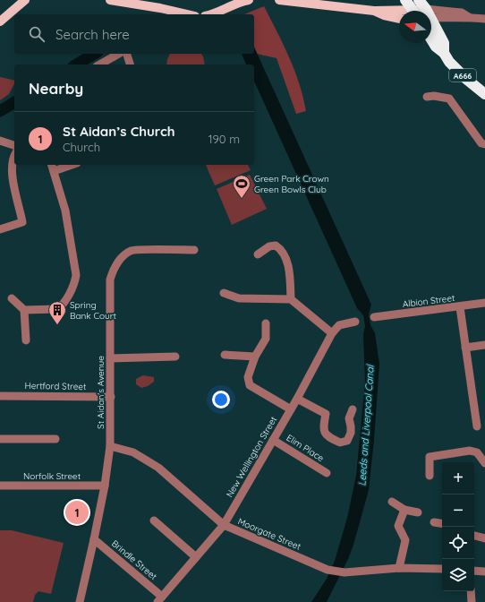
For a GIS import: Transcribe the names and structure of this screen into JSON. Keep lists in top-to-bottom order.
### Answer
{
  "streets": {
    "highway": ["A666"],
    "street": [
      "Albion Street",
      "Hertford Street",
      "St Aidan's Avenue",
      "Elim Place",
      "New Wellington Street",
      "Norfolk Street",
      "Moorgate Street",
      "Brindle Street"
    ]
  },
  "crossings": [
    ["Hertford Street", "St Aidan's Avenue"],
    ["St Aidan's Avenue", "Norfolk Street"],
    ["St Aidan's Avenue", "Moorgate Street"],
    ["St Aidan's Avenue", "Brindle Street"],
    ["Elim Place", "New Wellington Street"],
    ["New Wellington Street", "Moorgate Street"],
    ["New Wellington Street", "Brindle Street"]
  ],
  "water": ["Leeds and Liverpool Canal"],
  "places": {
    "sports": ["Green Park Crown Green Bowls Club"],
    "building": ["Spring Bank Court"]
  },
  "north": "left",
  "page": {
    "search": "Search here",
    "heading": "Nearby",
    "list": [
      {
        "mark": "1",
        "name": "St Aidan’s Church",
        "note": "Church",
        "value": "190 m"
      }
    ],
    "map_buttons": ["+", "−"],
    "pins": "1"
  }
}
